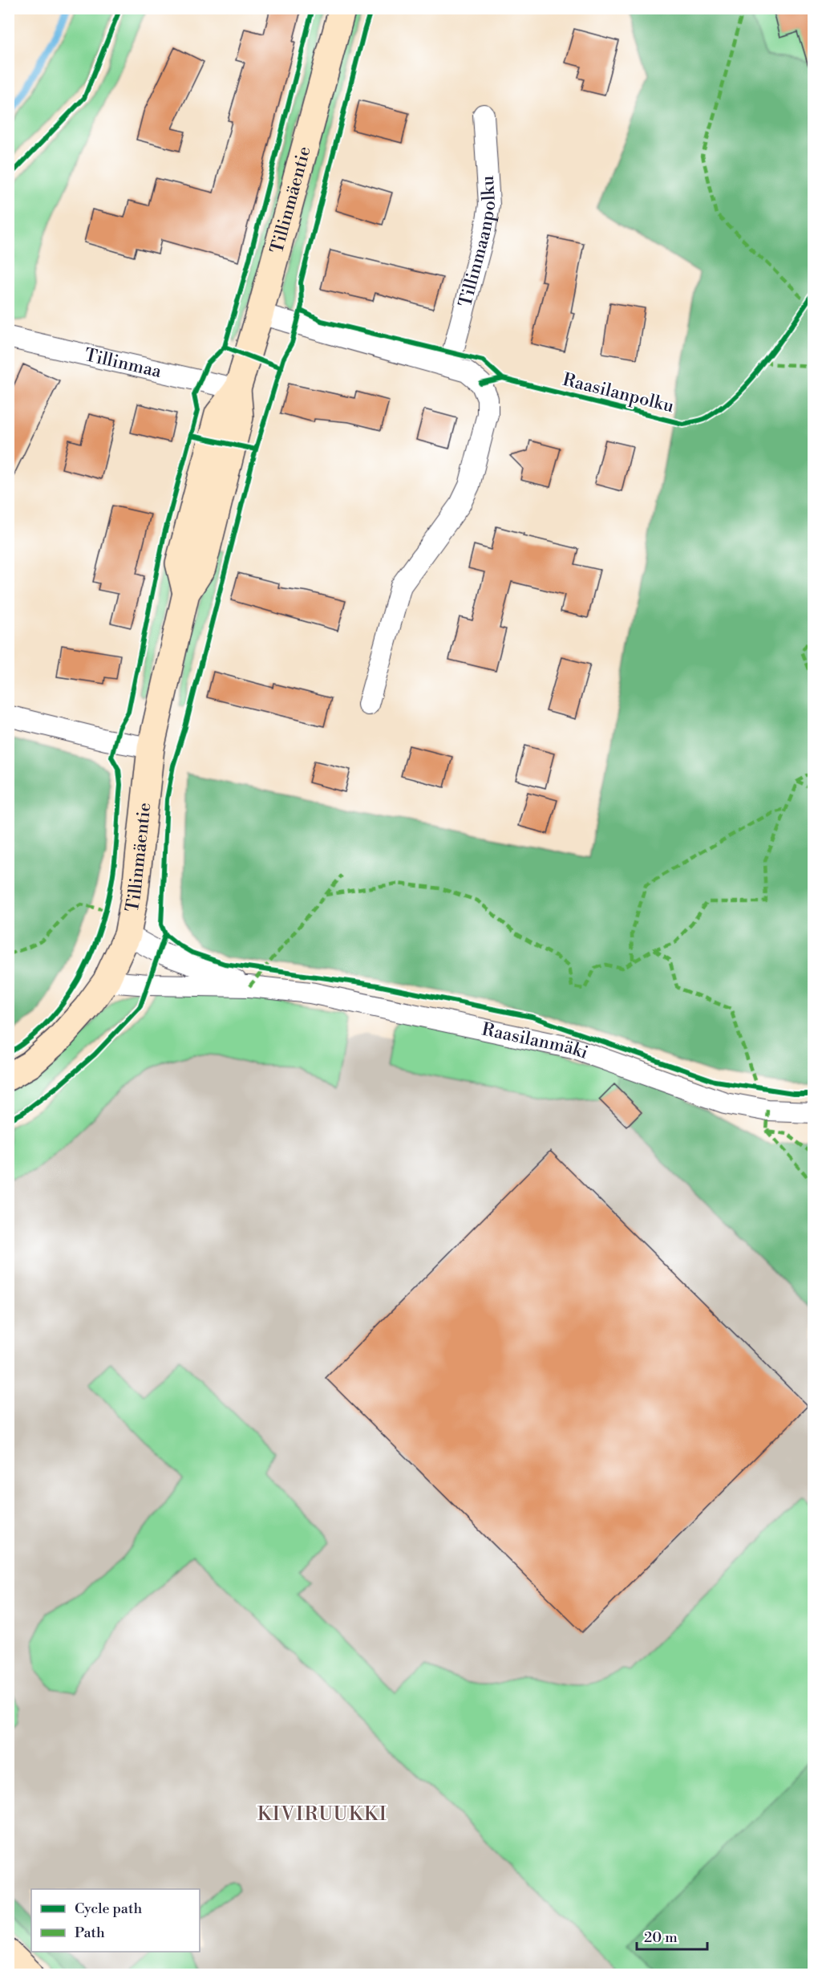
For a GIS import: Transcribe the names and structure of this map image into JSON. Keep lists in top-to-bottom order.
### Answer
{
  "streets": {
    "street": [
      "Tillinmäentie",
      "Tillinmaanpolku",
      "Tillinmaa",
      "Raasilanmäki"
    ],
    "cycle path": ["Raasilanpolku"]
  },
  "crossings": [
    ["Tillinmäentie", "Tillinmaa"],
    ["Tillinmäentie", "Raasilanmäki"]
  ],
  "districts": ["KIVIRUUKKI"],
  "legend": ["Cycle path", "Path"],
  "scale_bar": "20 m"
}
